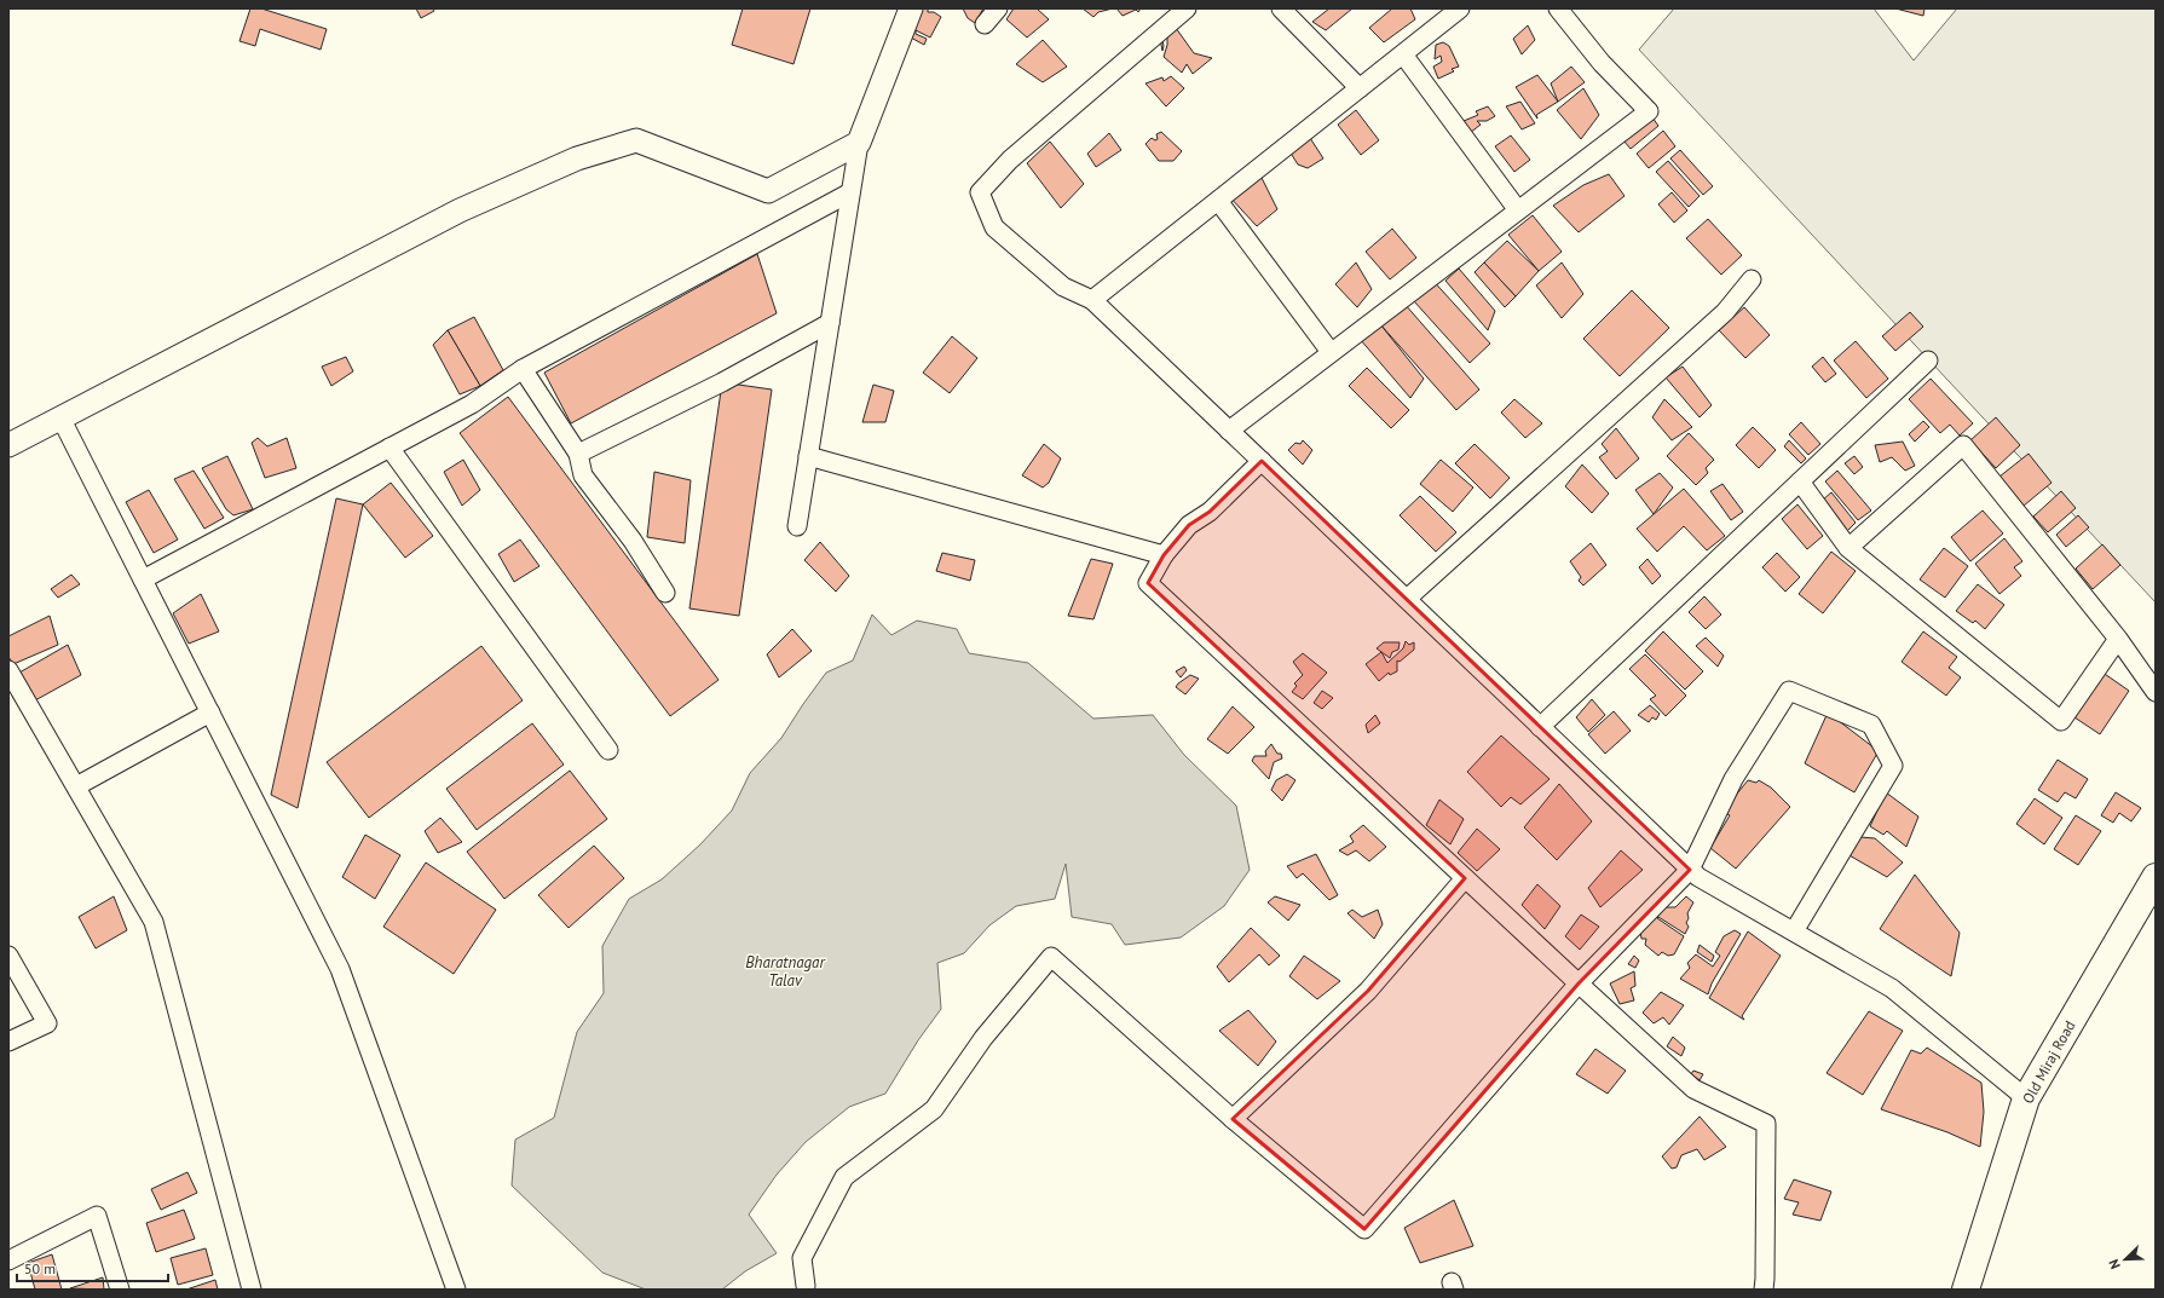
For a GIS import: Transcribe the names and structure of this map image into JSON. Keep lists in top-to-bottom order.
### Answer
{
  "streets": {
    "main road": ["Old Miraj Road"]
  },
  "water": ["Bharatnagar Talav"],
  "scale_bar": "50 m",
  "north": "bottom left"
}
